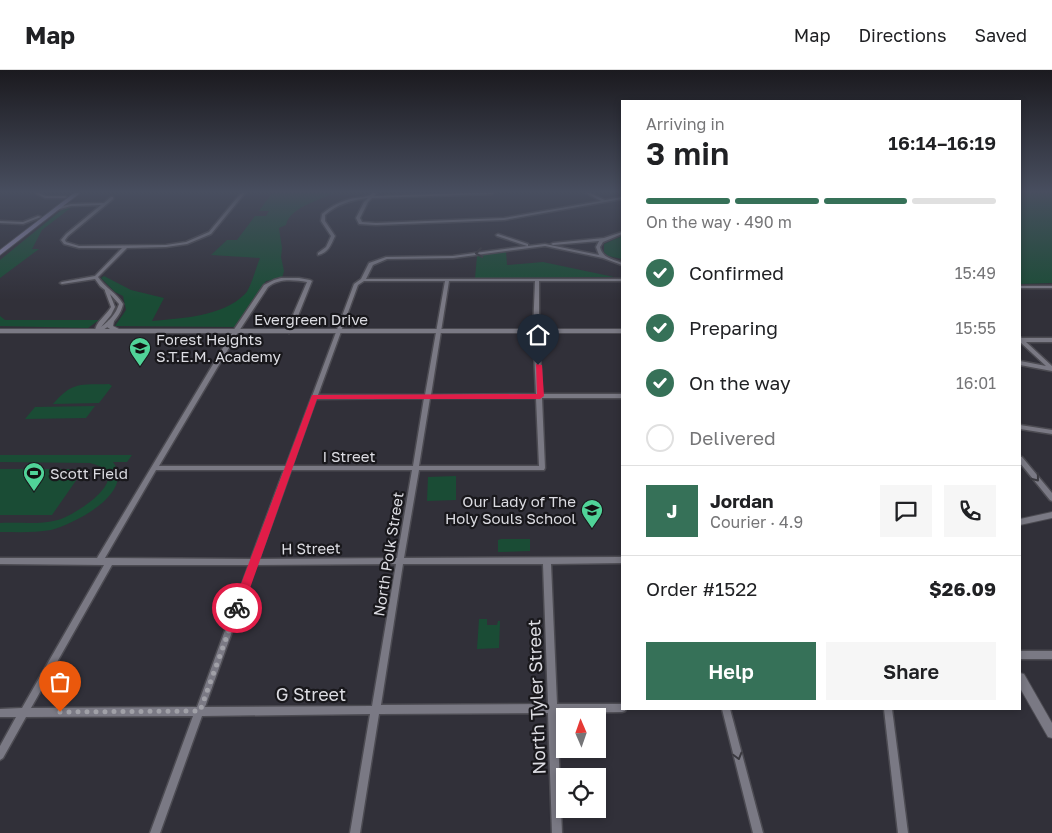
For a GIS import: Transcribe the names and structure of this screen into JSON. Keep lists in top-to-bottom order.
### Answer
{
  "streets": {
    "street": [
      "Evergreen Drive",
      "I Street",
      "H Street",
      "North Polk Street",
      "G Street",
      "North Tyler Street"
    ]
  },
  "crossings": [
    ["Evergreen Drive", "North Polk Street"],
    ["I Street", "North Polk Street"],
    ["H Street", "North Polk Street"],
    ["H Street", "North Tyler Street"],
    ["North Polk Street", "G Street"],
    ["G Street", "North Tyler Street"]
  ],
  "places": {
    "school or university": ["Forest Heights S.T.E.M. Academy", "Our Lady of The Holy Souls School"],
    "sports": ["Scott Field"]
  },
  "north": "top",
  "page": {
    "header": "Map",
    "nav": ["Map", "Directions", "Saved"],
    "heading": ["3 min", "Arriving in", "16:14–16:19"],
    "panel": [
      "Jordan",
      "Courier · 4.9",
      "Order #1522",
      "$26.09"
    ],
    "bar": "On the way · 490 m",
    "list": [
      ["Confirmed", "15:49"],
      ["Preparing", "15:55"],
      ["On the way", "16:01"],
      "Delivered"
    ],
    "round": "J",
    "buttons": ["Help", "Share"]
  }
}
